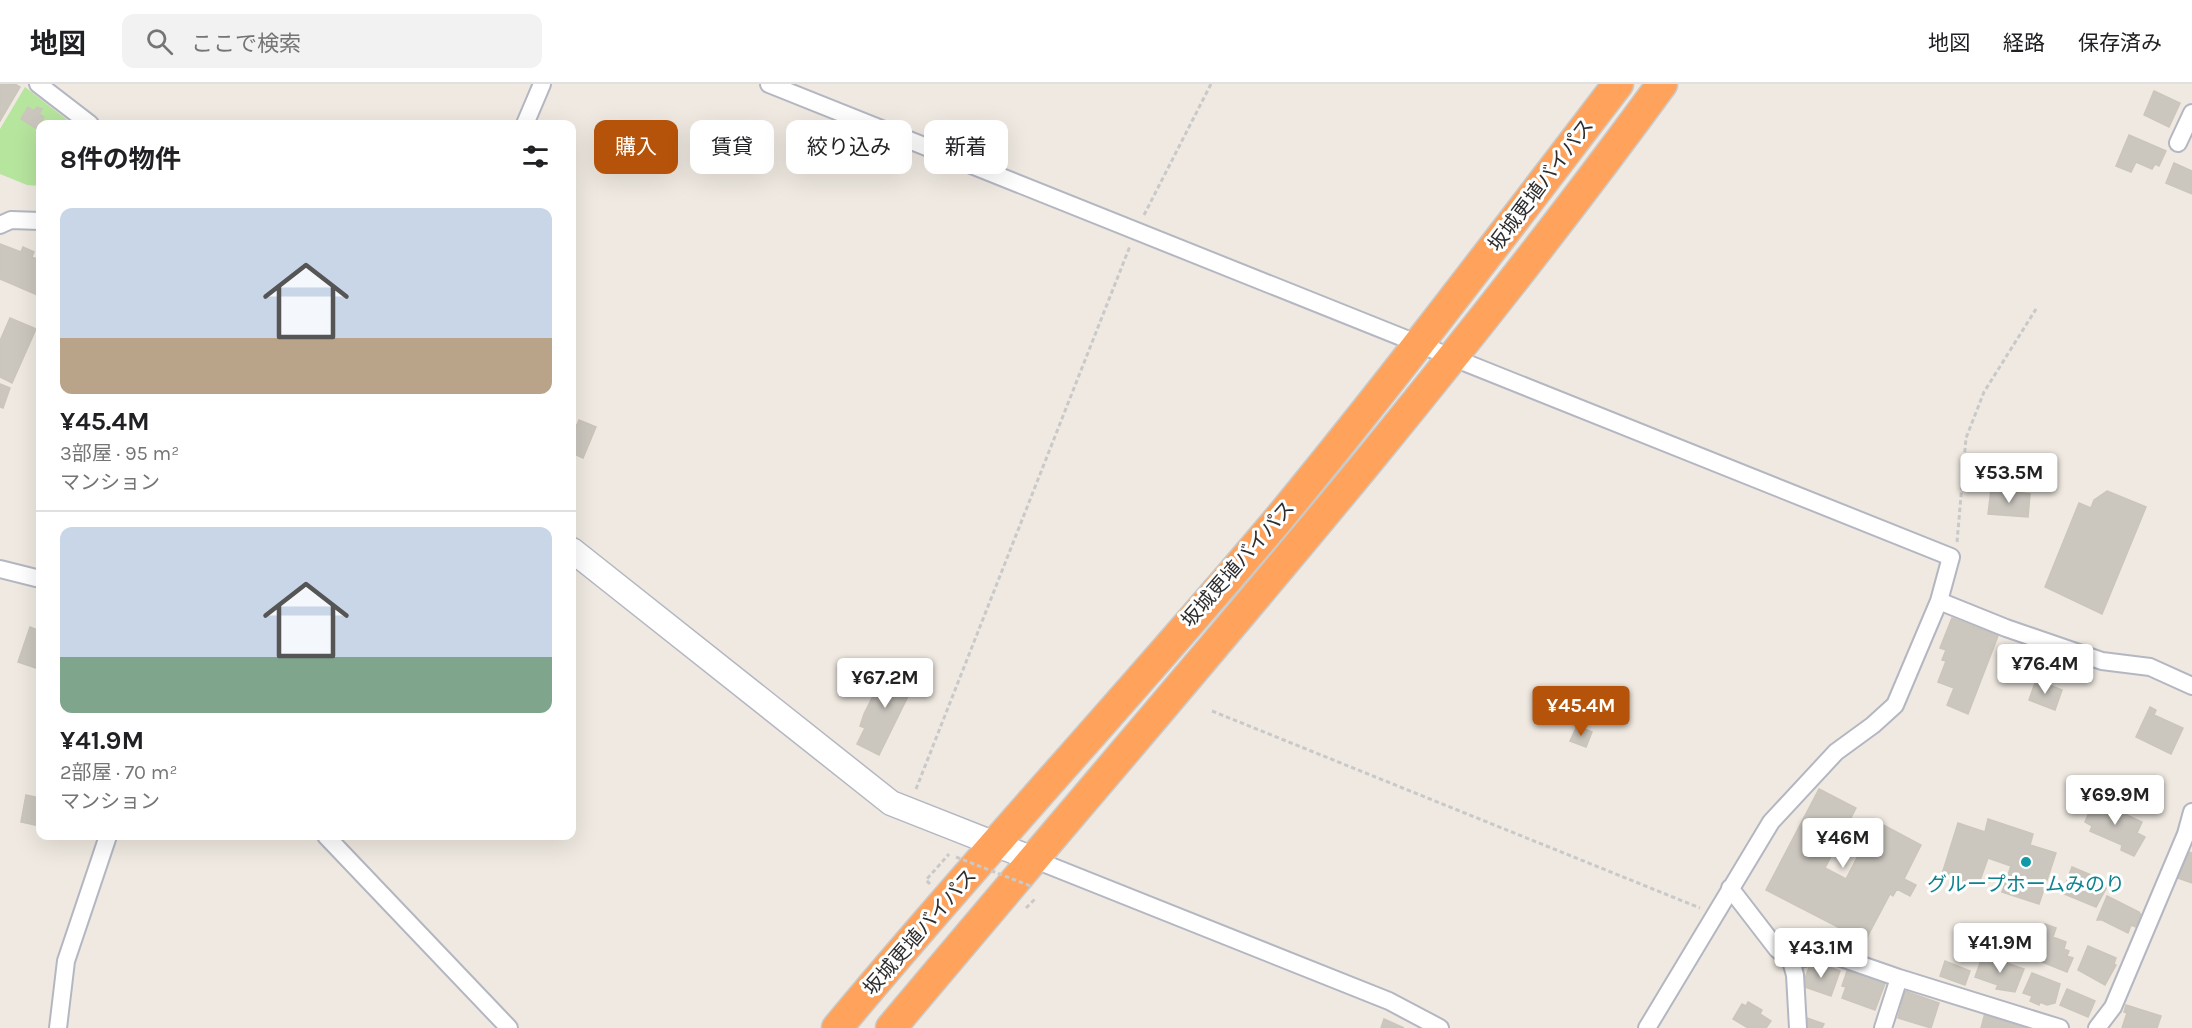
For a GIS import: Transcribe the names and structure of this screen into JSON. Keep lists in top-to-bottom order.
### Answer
{
  "streets": {
    "highway": ["坂城更埴バイパス"]
  },
  "places": ["グループホームみのり"],
  "page": {
    "header": "地図",
    "search": "ここで検索",
    "nav": ["地図", "経路", "保存済み"],
    "chip": [
      "購入",
      "賃貸",
      "絞り込み",
      "新着"
    ],
    "heading": "8件の物件",
    "list": [
      {
        "name": "¥45.4M",
        "note": "3部屋 · 95 m² · マンション"
      },
      {
        "name": "¥41.9M",
        "note": "2部屋 · 70 m² · マンション"
      }
    ],
    "price": [
      "¥53.5M",
      "¥76.4M",
      "¥67.2M",
      "¥45.4M",
      "¥69.9M",
      "¥46M",
      "¥41.9M",
      "¥43.1M"
    ]
  }
}
